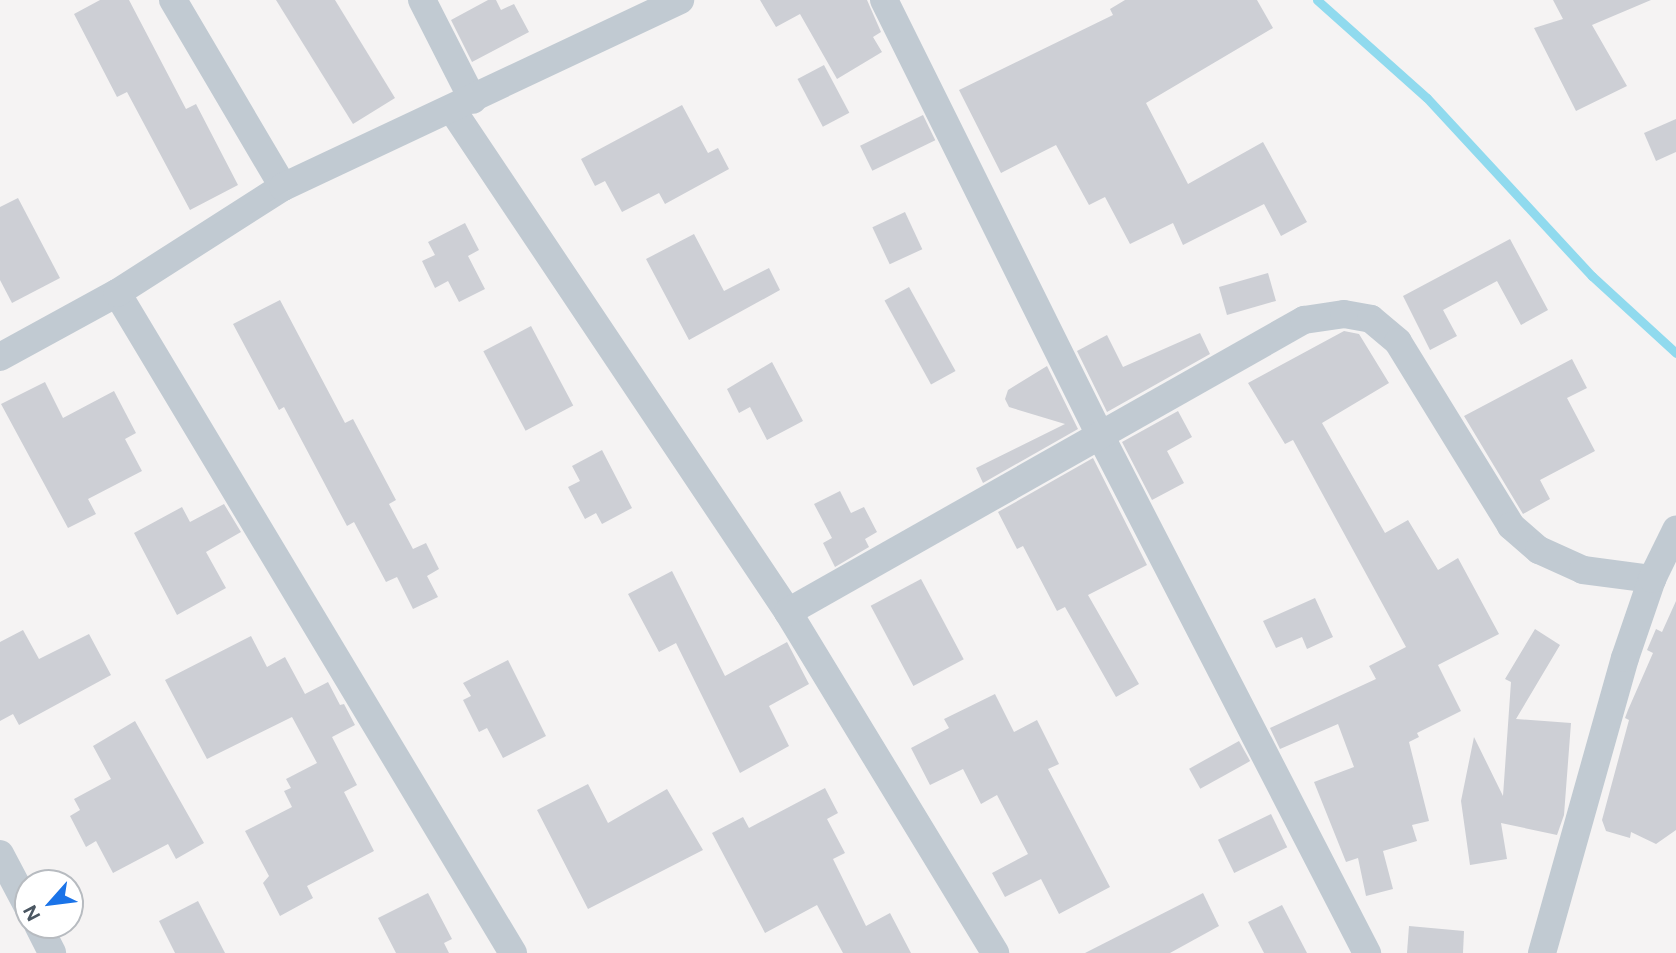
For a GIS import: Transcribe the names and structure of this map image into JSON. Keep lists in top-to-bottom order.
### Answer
{
  "north": "bottom left"
}
